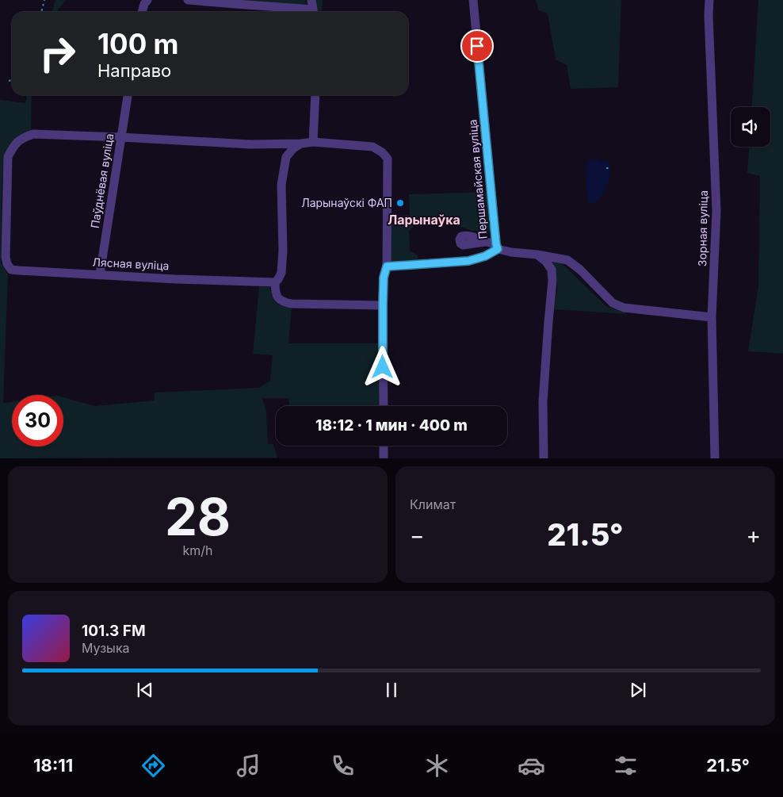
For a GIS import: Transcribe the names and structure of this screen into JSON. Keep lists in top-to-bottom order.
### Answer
{
  "streets": {
    "street": [
      "Першамайская вуліца",
      "Паўднёвая вуліца",
      "Зорная вуліца",
      "Лясная вуліца"
    ]
  },
  "crossings": [
    ["Першамайская вуліца", "Зорная вуліца"],
    ["Паўднёвая вуліца", "Лясная вуліца"]
  ],
  "districts": ["Ларынаўка"],
  "places": ["Ларынаўскі ФАП"],
  "page": {
    "turn": ["100 m", "Направо"],
    "limit": "30",
    "trip": "18:12 · 1 мин · 400 m",
    "tile": [
      ["28", "km/h"],
      "Климат"
    ],
    "heat": ["−", "21.5°", "+"],
    "song": ["101.3 FM", "Музыка"],
    "tabs": ["18:11", "21.5°"]
  }
}
